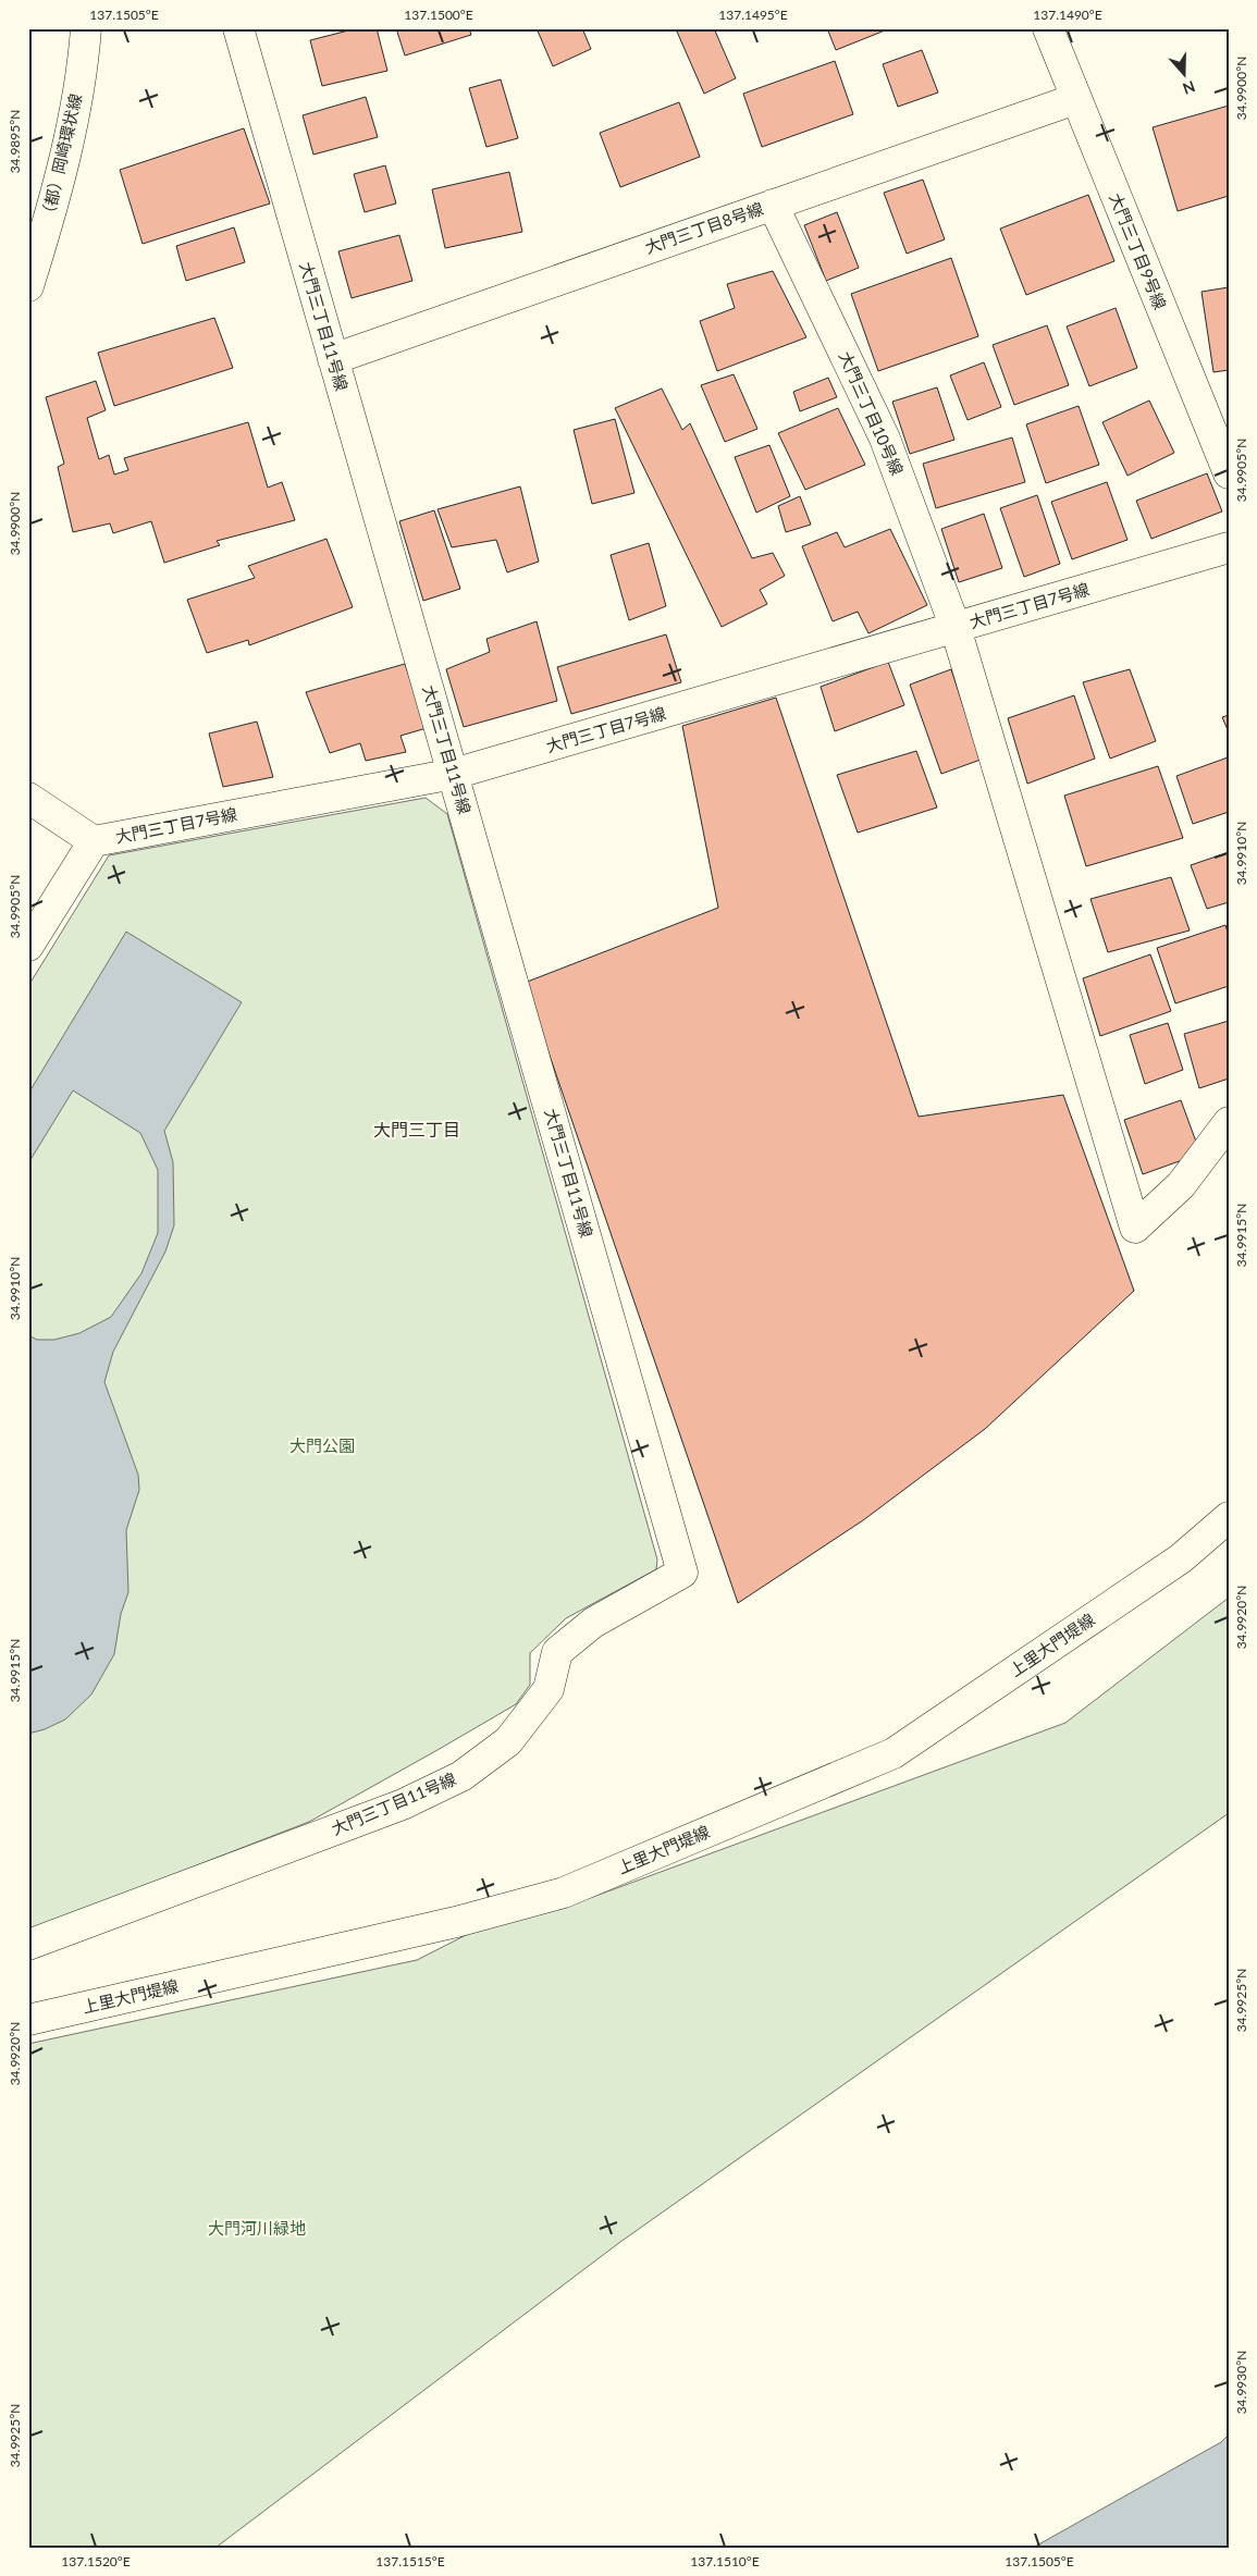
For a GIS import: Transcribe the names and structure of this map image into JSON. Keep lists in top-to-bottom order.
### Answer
{
  "streets": {
    "street": [
      "（都）岡崎環状線",
      "大門三丁目8号線",
      "大門三丁目9号線",
      "大門三丁目11号線",
      "大門三丁目10号線",
      "大門三丁目7号線",
      "上里大門堤線"
    ]
  },
  "crossings": [
    ["大門三丁目8号線", "大門三丁目9号線"],
    ["大門三丁目8号線", "大門三丁目11号線"],
    ["大門三丁目8号線", "大門三丁目10号線"],
    ["大門三丁目11号線", "大門三丁目7号線"],
    ["大門三丁目10号線", "大門三丁目7号線"]
  ],
  "districts": ["大門三丁目"],
  "parks": ["大門公園", "大門河川緑地"],
  "north": "bottom",
  "coordinates": [
    "137.1505°E",
    "137.1500°E",
    "137.1495°E",
    "137.1490°E",
    "34.9900°N",
    "34.9895°N",
    "34.9905°N",
    "34.9910°N",
    "34.9915°N",
    "34.9920°N",
    "34.9925°N",
    "34.9930°N",
    "137.1520°E",
    "137.1515°E",
    "137.1510°E"
  ]
}
